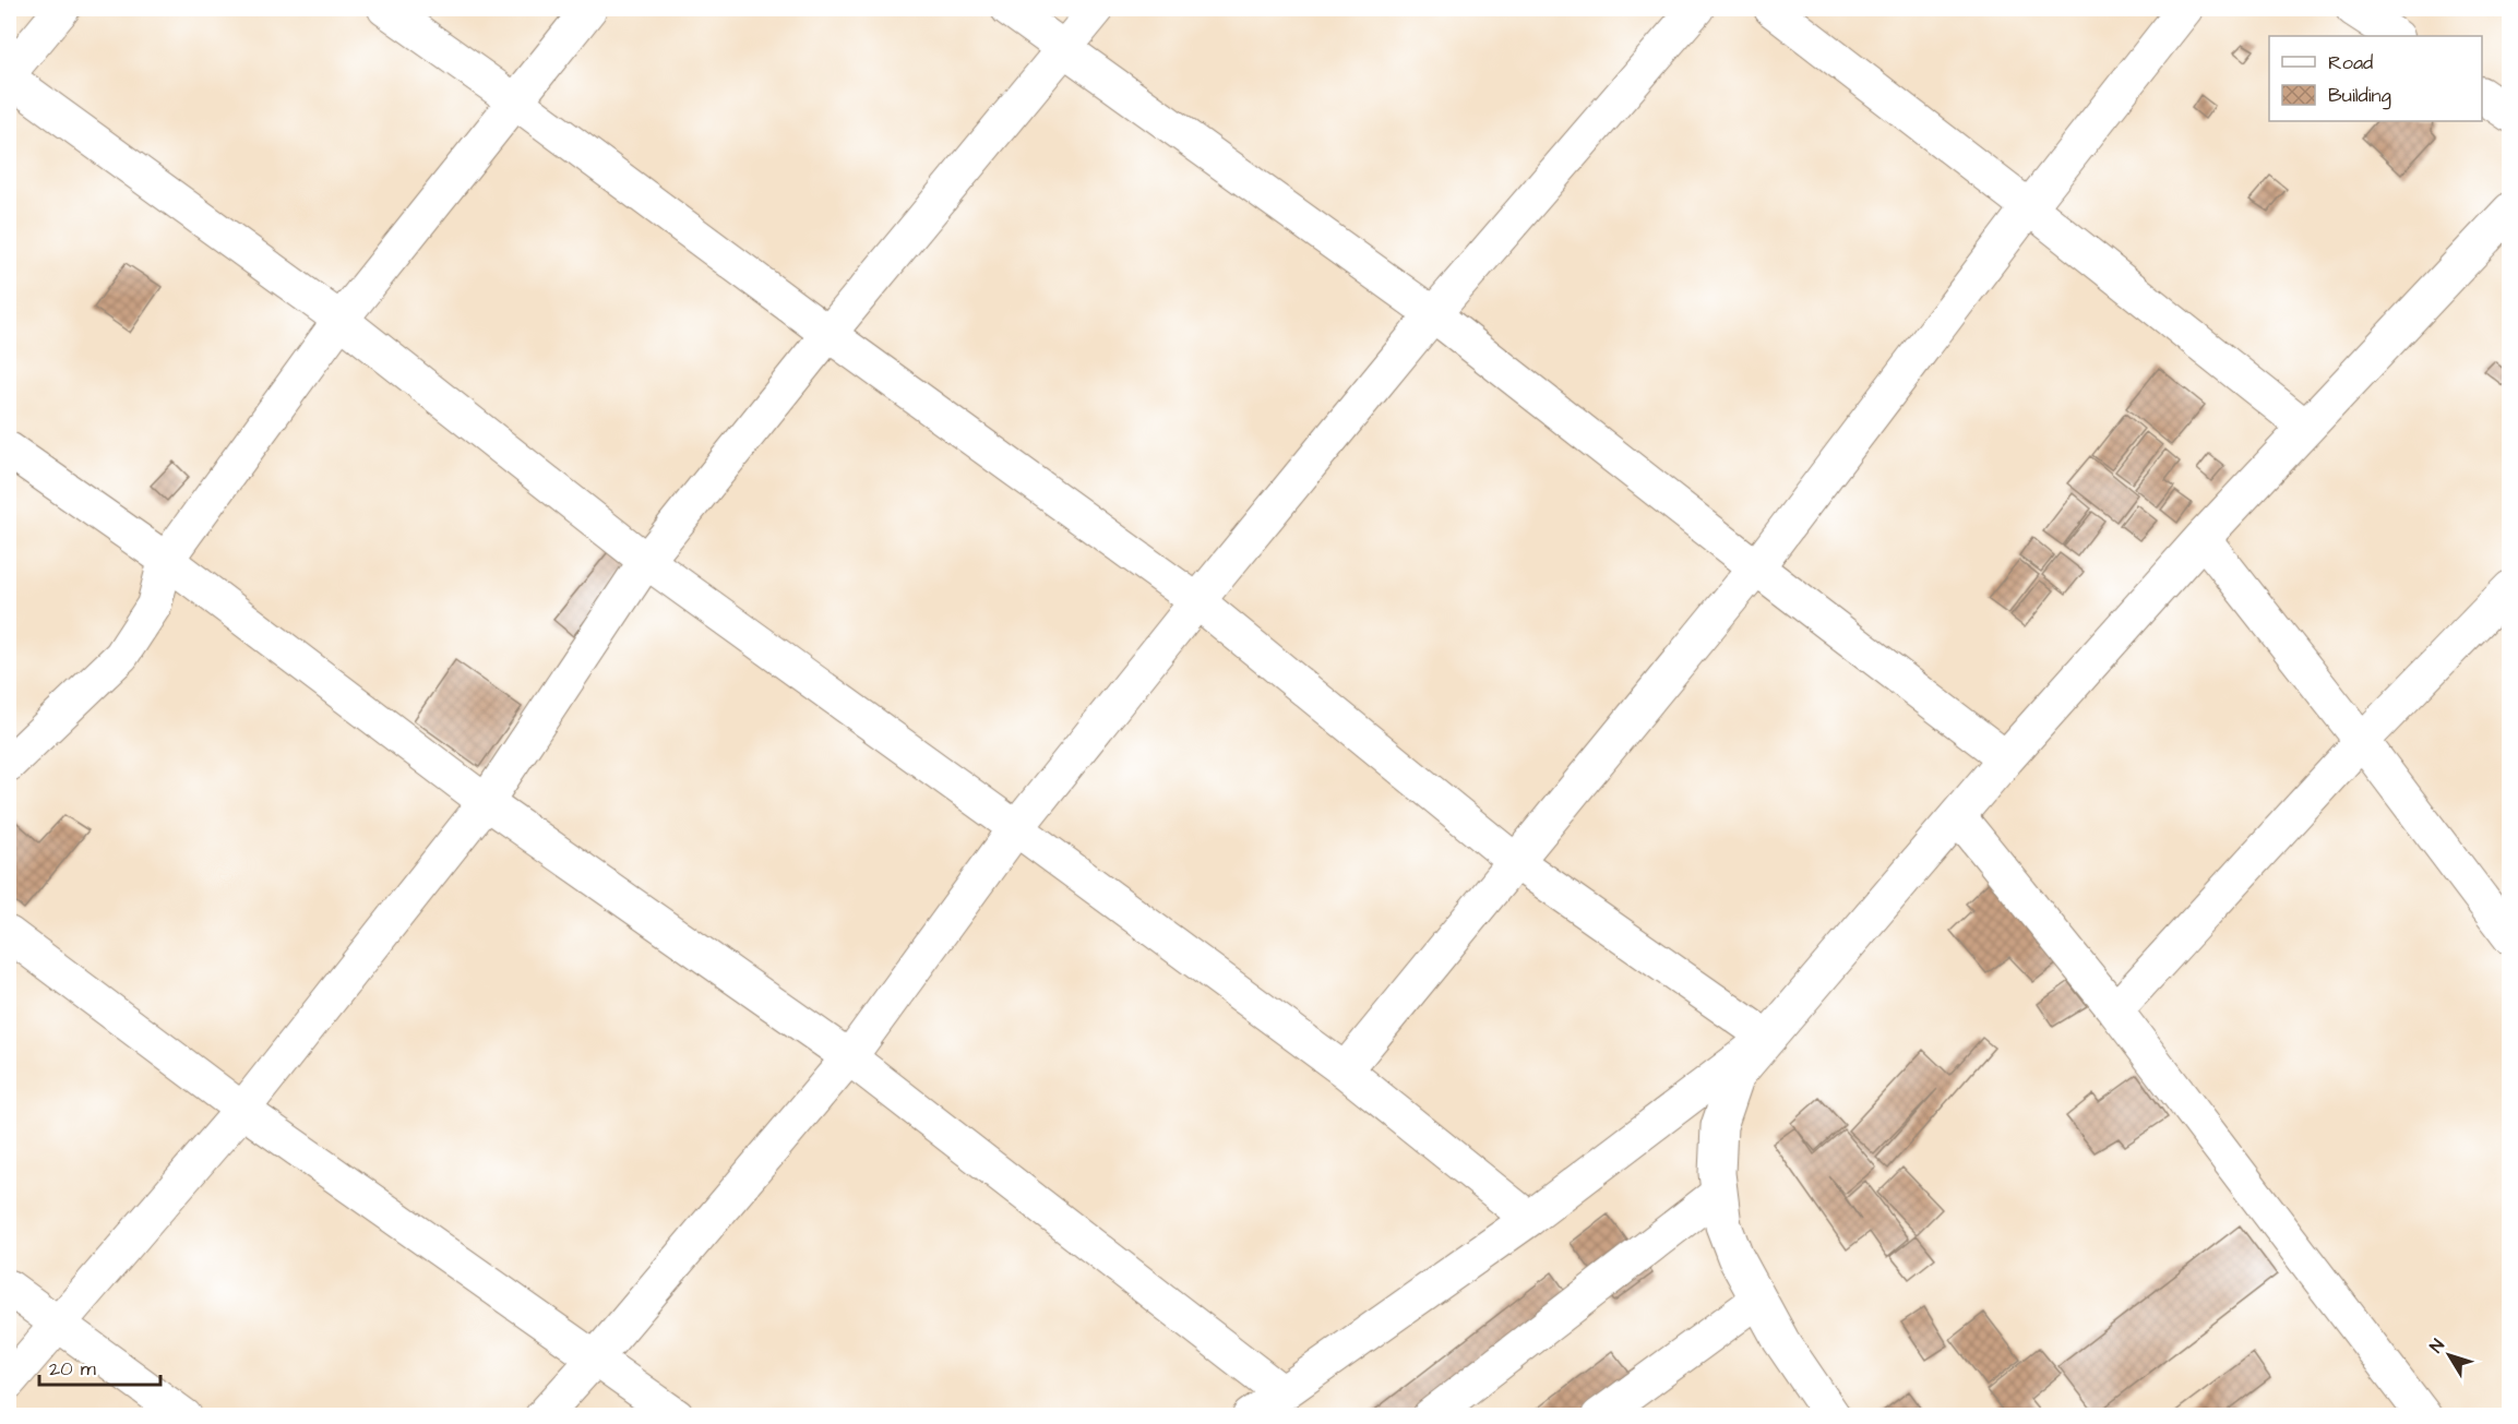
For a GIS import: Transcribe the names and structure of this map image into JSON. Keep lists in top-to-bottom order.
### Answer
{
  "legend": ["Road", "Building"],
  "scale_bar": "20 m",
  "north": "top left"
}
